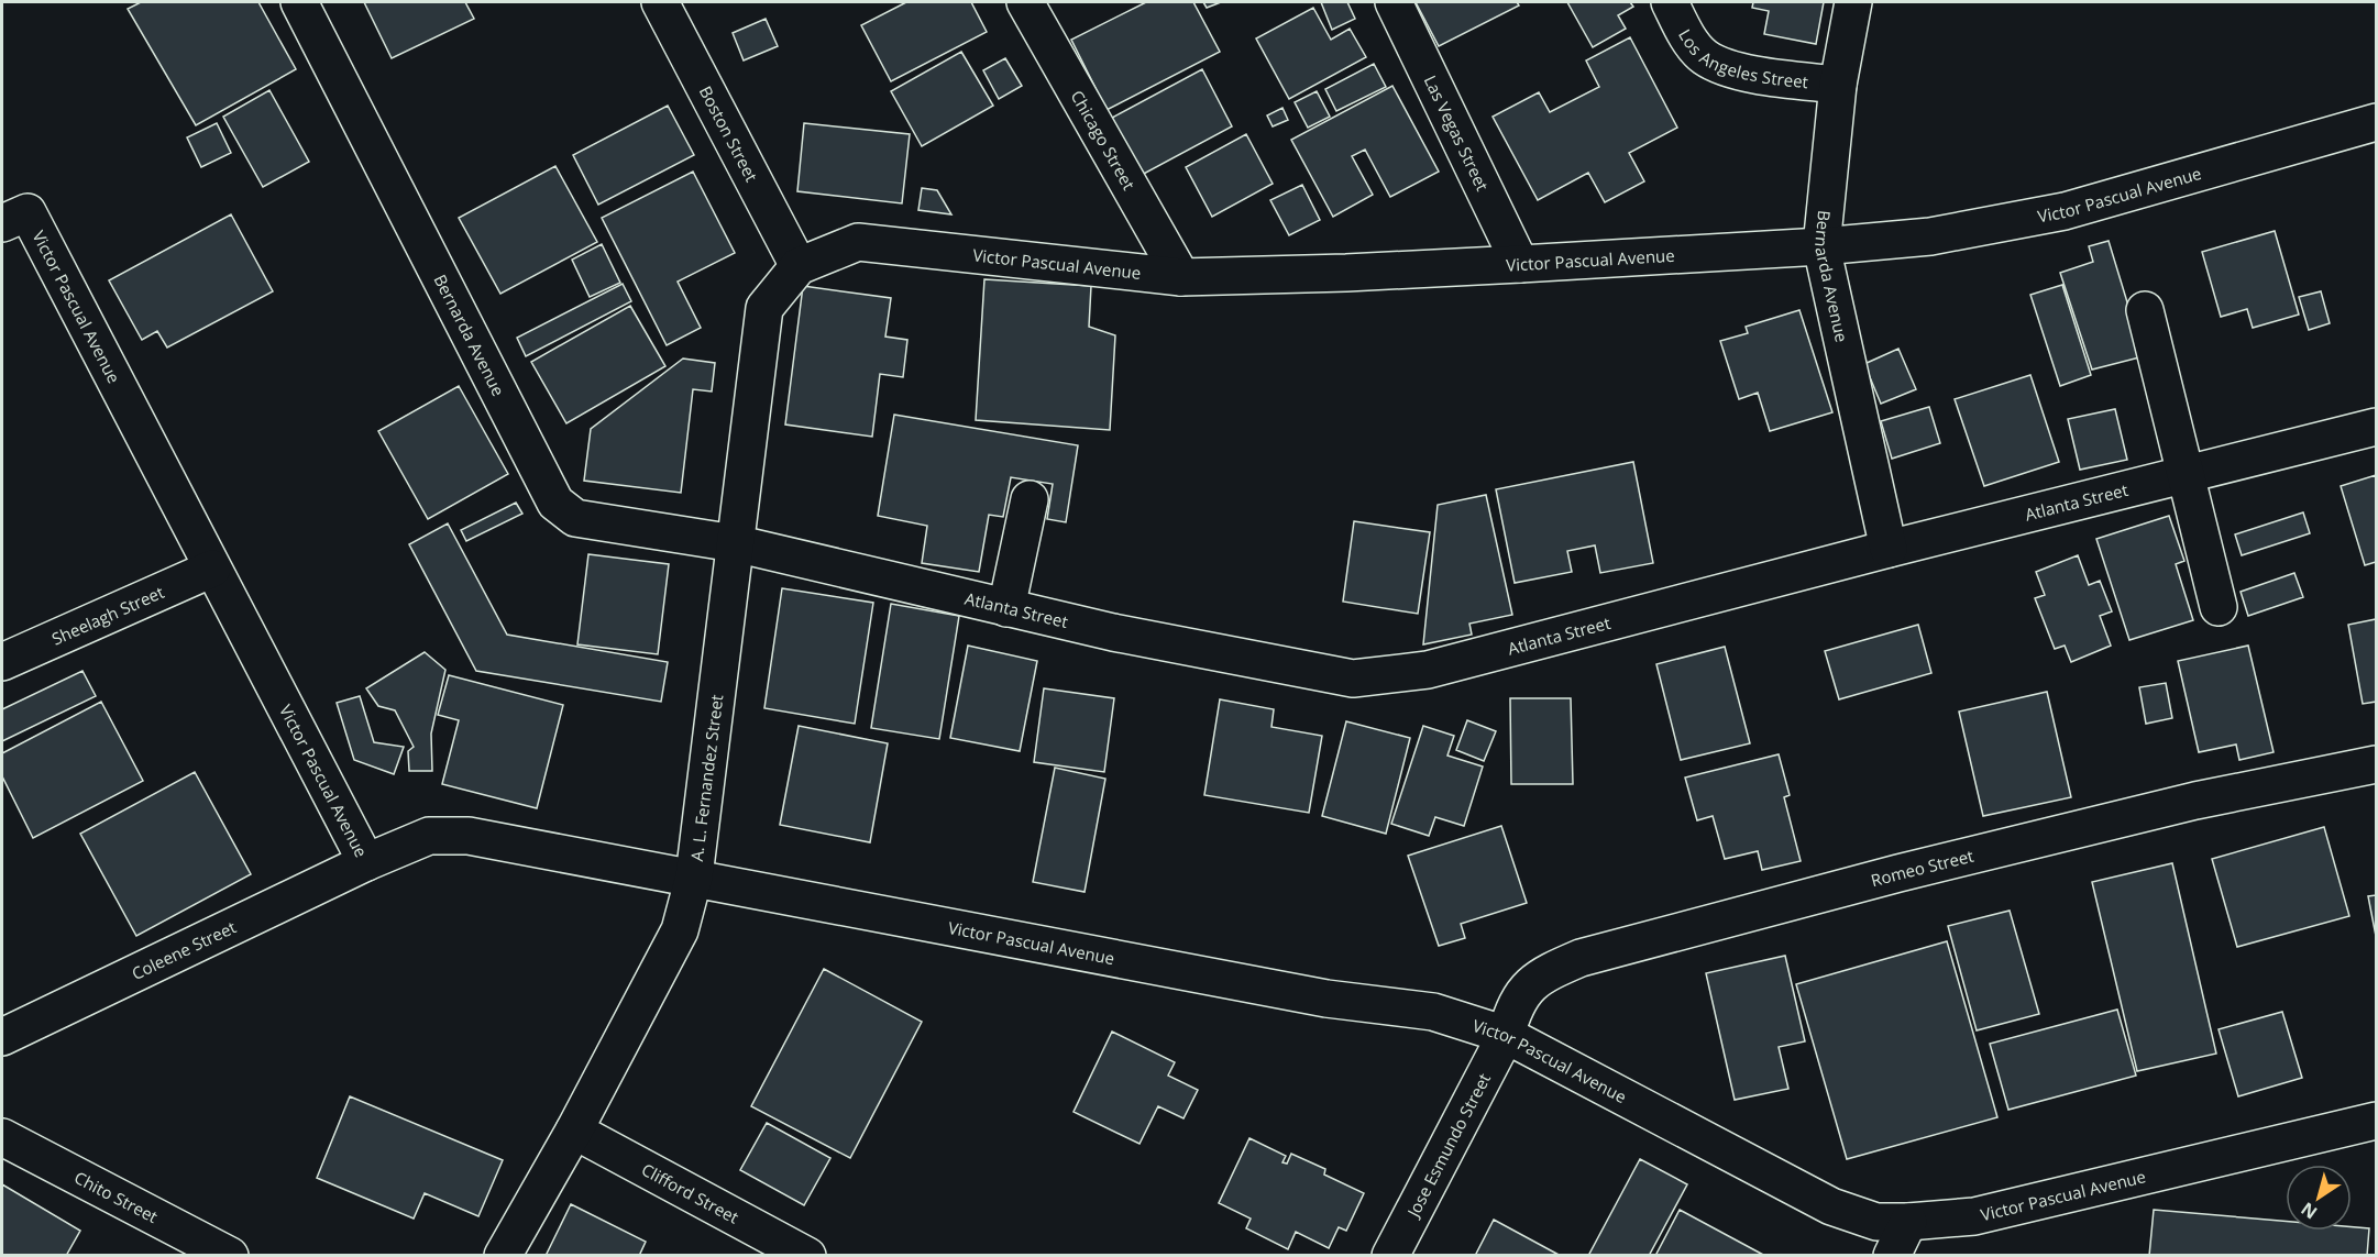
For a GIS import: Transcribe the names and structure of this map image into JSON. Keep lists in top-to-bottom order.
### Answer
{
  "streets": {
    "street": [
      "Los Angeles Street",
      "Las Vegas Street",
      "Boston Street",
      "Chicago Street",
      "Victor Pascual Avenue",
      "Bernarda Avenue",
      "Atlanta Street",
      "Sheelagh Street",
      "A. L. Fernandez Street",
      "Romeo Street",
      "Coleene Street",
      "Jose Esmundo Street",
      "Clifford Street",
      "Chito Street"
    ]
  },
  "crossings": [
    ["Los Angeles Street", "Bernarda Avenue"],
    ["Las Vegas Street", "Victor Pascual Avenue"],
    ["Boston Street", "Victor Pascual Avenue"],
    ["Boston Street", "A. L. Fernandez Street"],
    ["Chicago Street", "Victor Pascual Avenue"],
    ["Victor Pascual Avenue", "Bernarda Avenue"],
    ["Victor Pascual Avenue", "Sheelagh Street"],
    ["Victor Pascual Avenue", "A. L. Fernandez Street"],
    ["Victor Pascual Avenue", "Romeo Street"],
    ["Victor Pascual Avenue", "Coleene Street"],
    ["Victor Pascual Avenue", "Jose Esmundo Street"],
    ["Bernarda Avenue", "Atlanta Street"],
    ["Bernarda Avenue", "A. L. Fernandez Street"],
    ["Atlanta Street", "A. L. Fernandez Street"],
    ["A. L. Fernandez Street", "Clifford Street"],
    ["Romeo Street", "Jose Esmundo Street"]
  ],
  "north": "bottom left"
}
